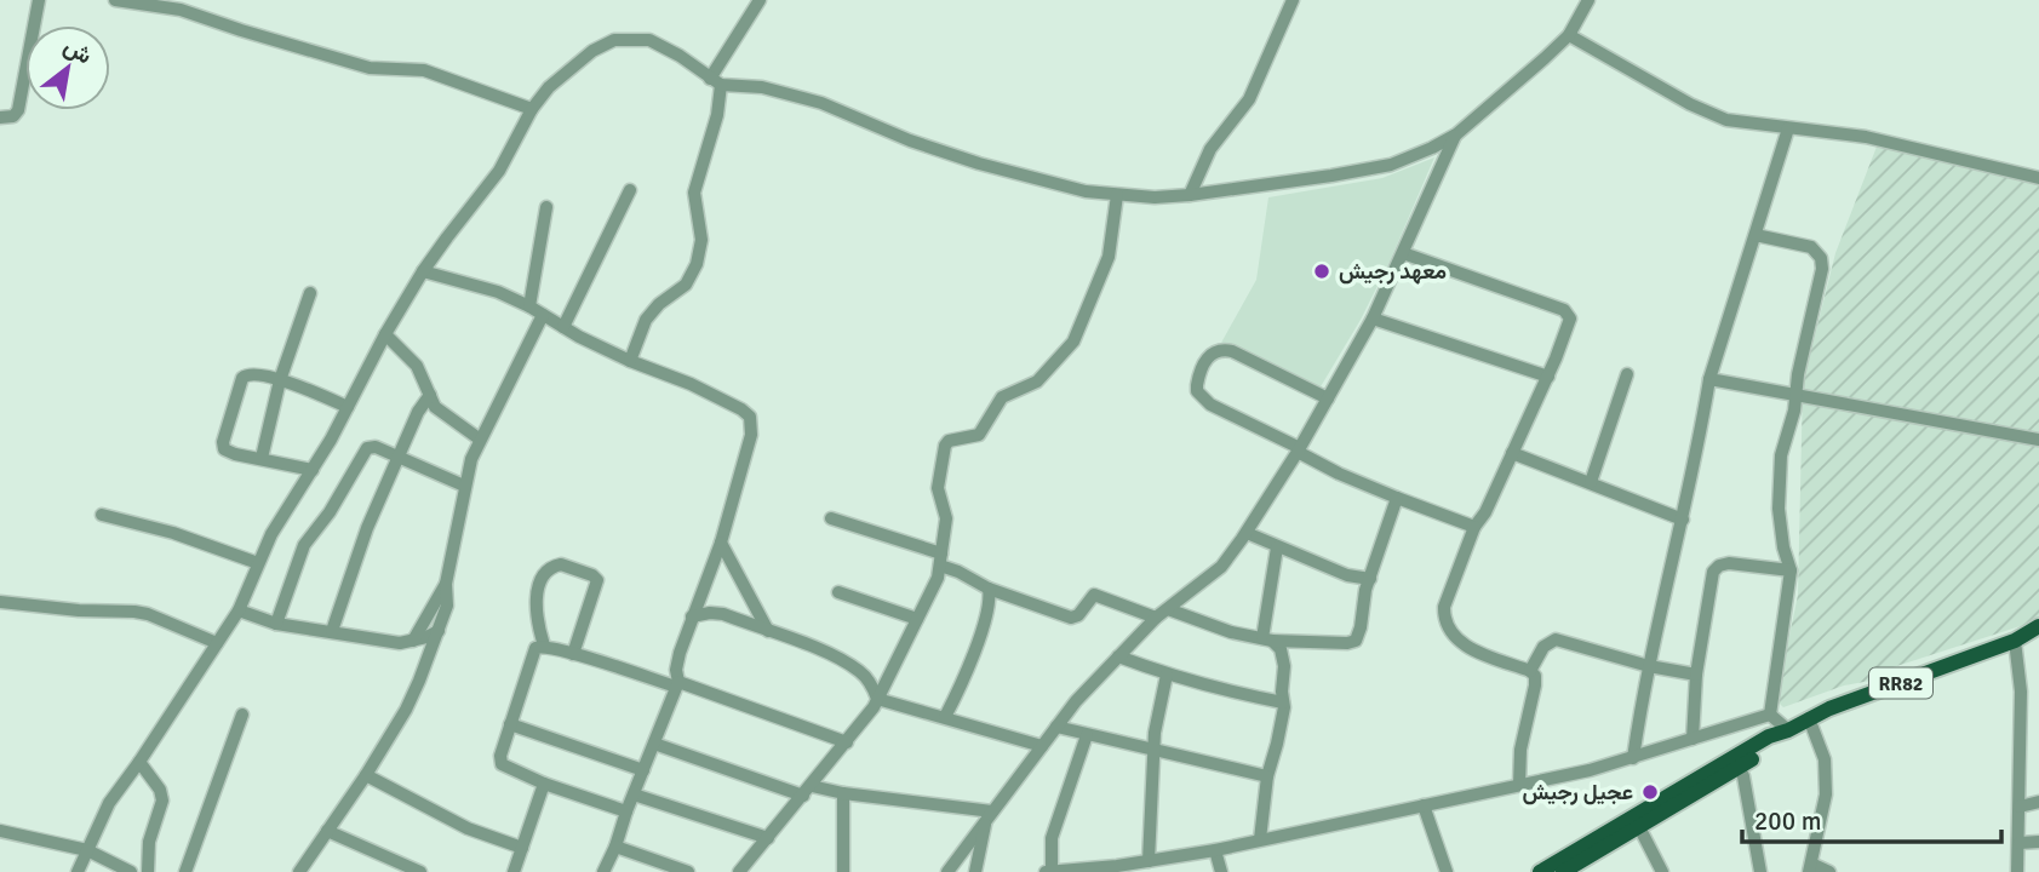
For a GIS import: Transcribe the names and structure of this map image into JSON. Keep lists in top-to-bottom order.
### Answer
{
  "streets": {
    "main road": ["RR82"]
  },
  "places": ["معهد رجيش", "عجيل رجيش"],
  "scale_bar": "200 m",
  "north": "top right"
}
